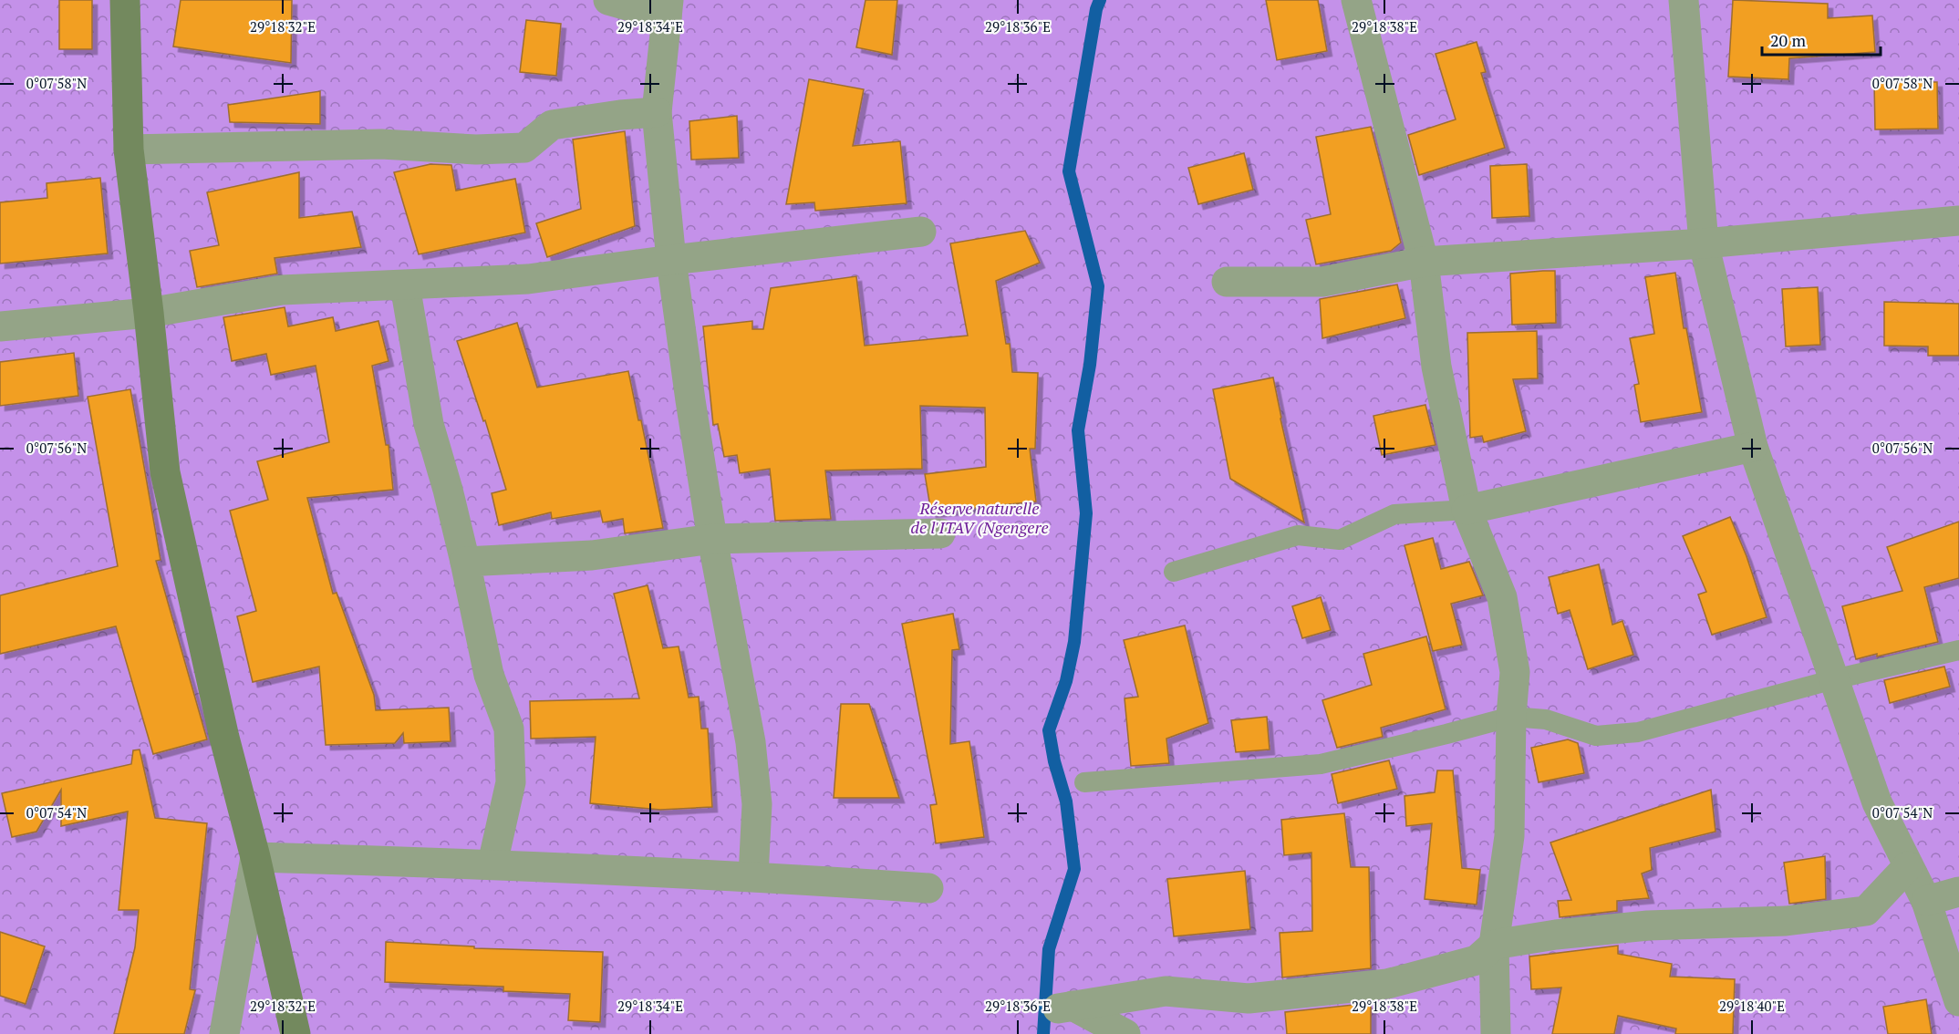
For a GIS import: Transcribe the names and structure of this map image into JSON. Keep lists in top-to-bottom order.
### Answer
{
  "parks": ["Réserve naturelle de l'ITAV (Ngengere"],
  "scale_bar": "20 m",
  "coordinates": [
    "29°18'32\"E",
    "29°18'34\"E",
    "29°18'36\"E",
    "29°18'38\"E",
    "0°07'58\"N",
    "0°07'56\"N",
    "0°07'54\"N",
    "29°18'40\"E"
  ]
}
